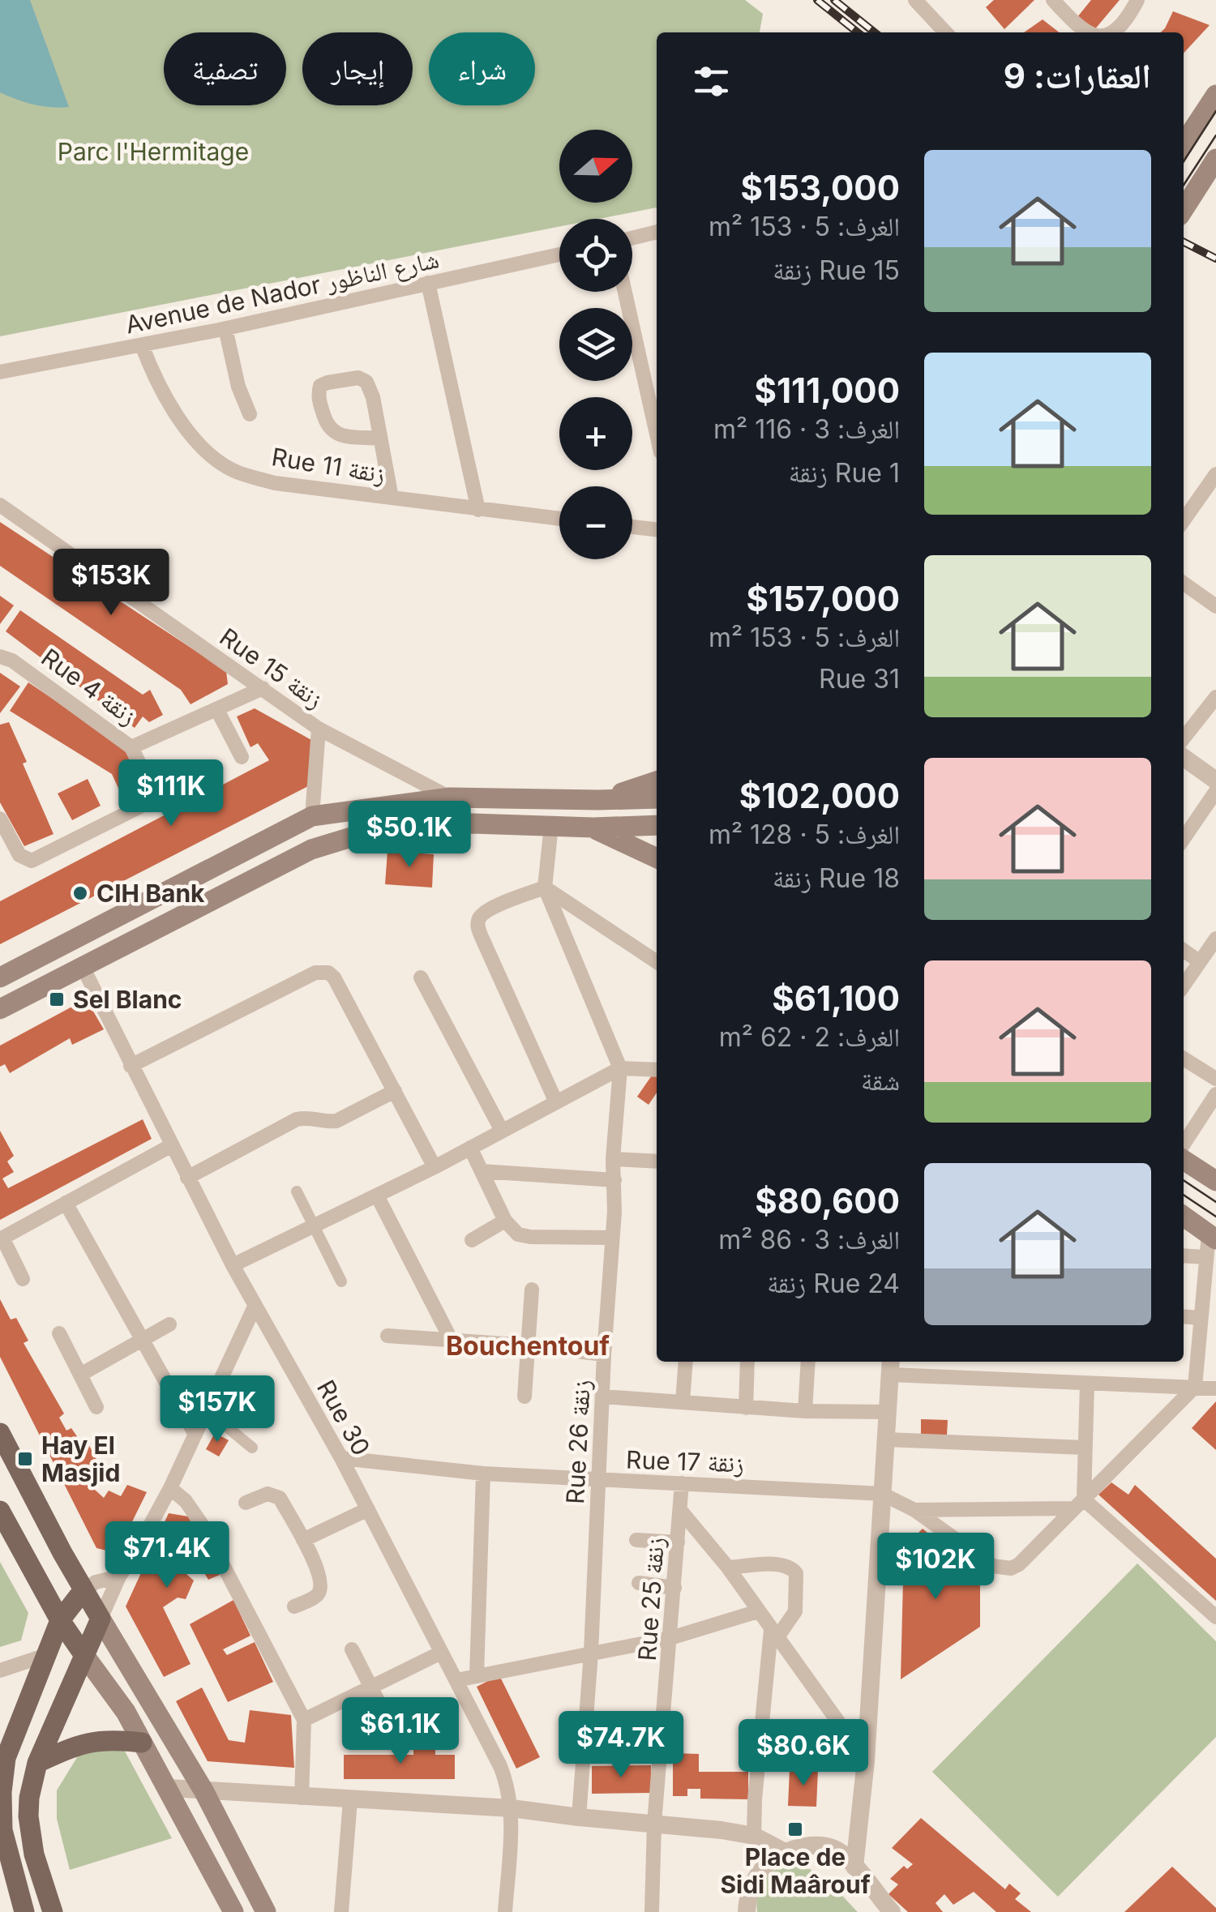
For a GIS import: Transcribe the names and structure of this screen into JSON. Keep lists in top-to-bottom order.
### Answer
{
  "streets": {
    "street": [
      "Avenue de Nador شارع الناظور",
      "Rue 11 زنقة",
      "Rue 15 زنقة",
      "Rue 4 زنقة",
      "Rue 30",
      "Rue 26 زنقة",
      "Rue 17 زنقة",
      "Rue 25 زنقة"
    ]
  },
  "crossings": [
    ["Avenue de Nador شارع الناظور", "Rue 11 زنقة"],
    ["Rue 30", "Rue 17 زنقة"],
    ["Rue 26 زنقة", "Rue 17 زنقة"],
    ["Rue 17 زنقة", "Rue 25 زنقة"]
  ],
  "districts": ["Bouchentouf"],
  "parks": ["Parc l'Hermitage"],
  "places": {
    "other": ["CIH Bank"],
    "transit": ["Sel Blanc", "Hay El Masjid", "Place de Sidi Maârouf"]
  },
  "north": "right",
  "page": {
    "chip": ["شراء", "إيجار", "تصفية"],
    "heading": "العقارات: 9",
    "map_buttons": ["+", "−"],
    "list": [
      {
        "name": "$153,000",
        "note": "الغرف: 5 · 153 m² · Rue 15 زنقة"
      },
      {
        "name": "$111,000",
        "note": "الغرف: 3 · 116 m² · Rue 1 زنقة"
      },
      {
        "name": "$157,000",
        "note": "الغرف: 5 · 153 m² · Rue 31"
      },
      {
        "name": "$102,000",
        "note": "الغرف: 5 · 128 m² · Rue 18 زنقة"
      },
      {
        "name": "$61,100",
        "note": "الغرف: 2 · 62 m² · شقة"
      },
      {
        "name": "$80,600",
        "note": "الغرف: 3 · 86 m² · Rue 24 زنقة"
      }
    ],
    "price": [
      "$153K",
      "$111K",
      "$50.1K",
      "$157K",
      "$71.4K",
      "$102K",
      "$61.1K",
      "$74.7K",
      "$80.6K"
    ]
  }
}
